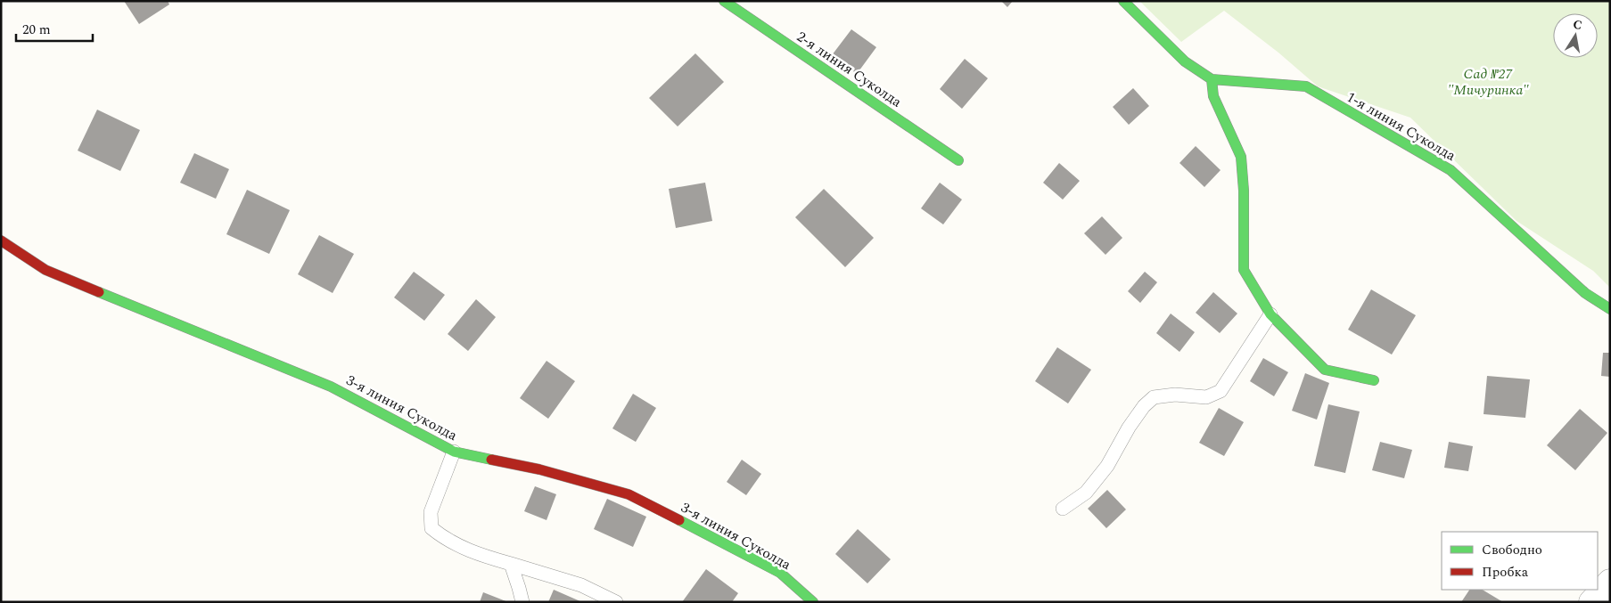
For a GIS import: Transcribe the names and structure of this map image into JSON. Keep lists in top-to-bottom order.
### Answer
{
  "streets": {
    "street": ["2-я линия Суколда", "1-я линия Суколда", "3-я линия Суколда"]
  },
  "parks": ["Сад №27 \"Мичуринка\""],
  "legend": ["Свободно", "Пробка"],
  "scale_bar": "20 m",
  "north": "top"
}
